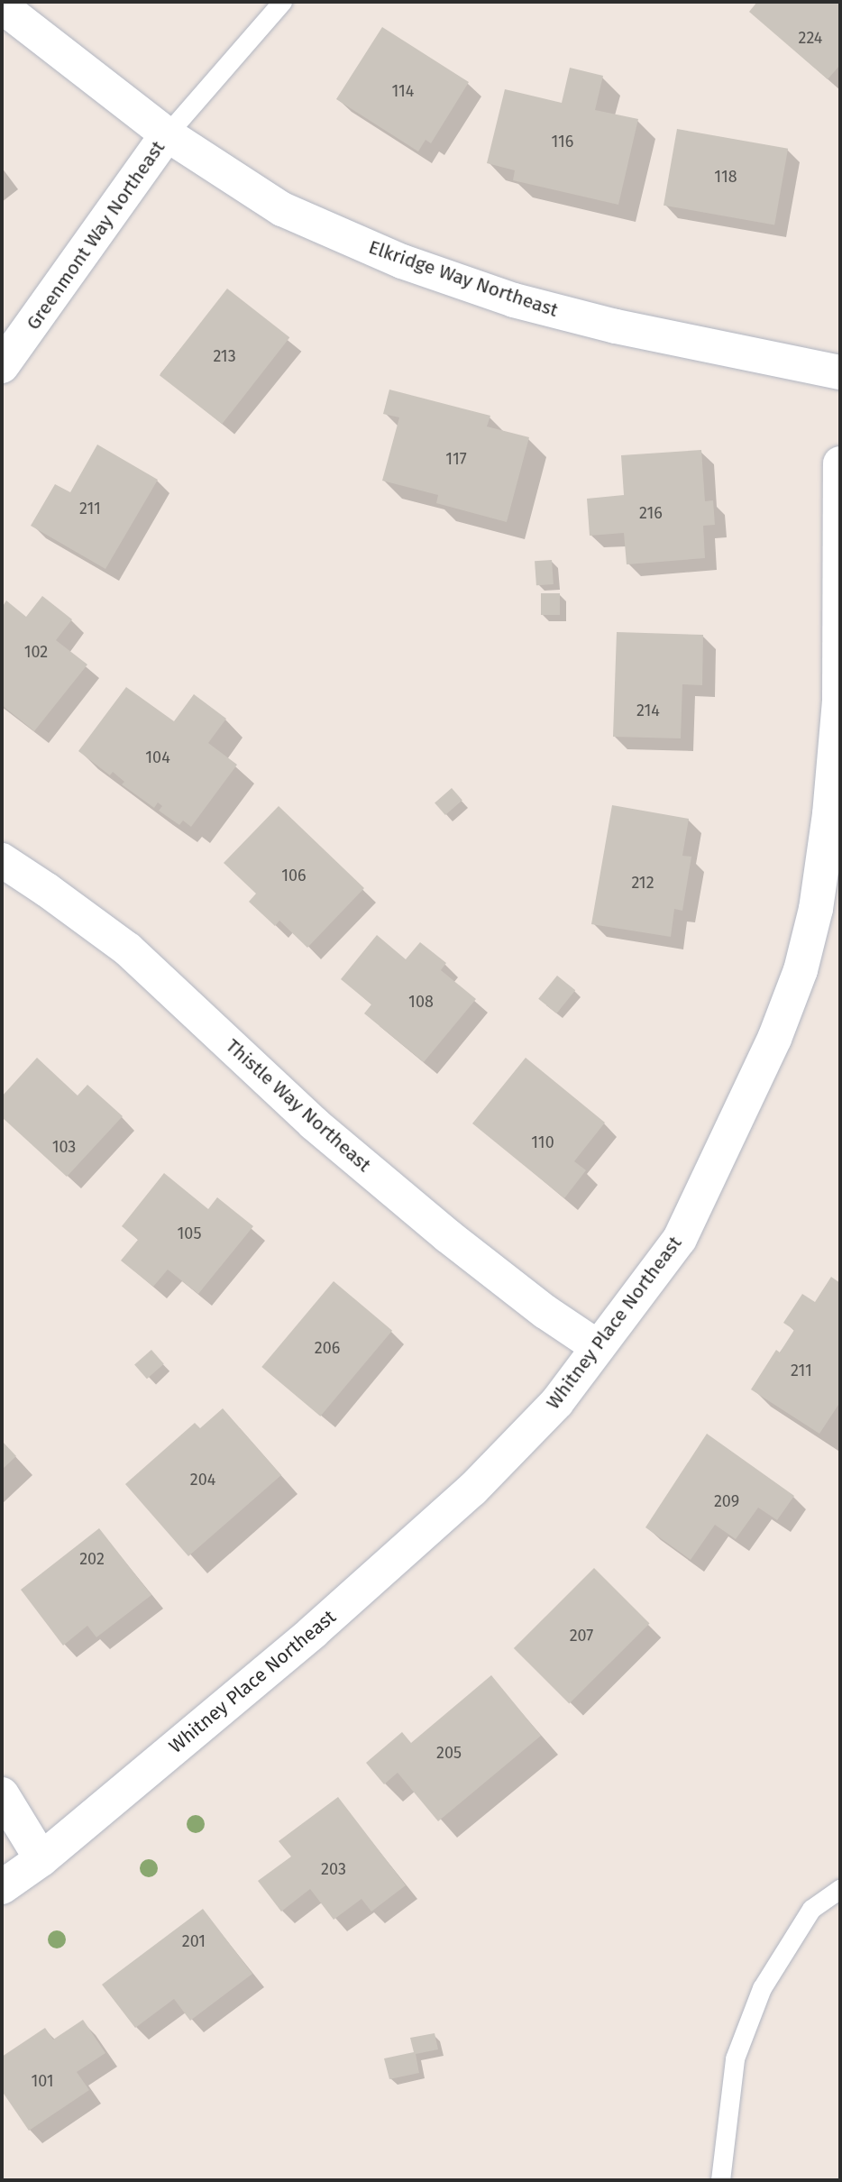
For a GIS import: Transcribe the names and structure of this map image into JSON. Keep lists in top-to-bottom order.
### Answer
{
  "streets": {
    "street": [
      "Greenmont Way Northeast",
      "Elkridge Way Northeast",
      "Thistle Way Northeast",
      "Whitney Place Northeast"
    ]
  },
  "crossings": [
    ["Greenmont Way Northeast", "Elkridge Way Northeast"],
    ["Thistle Way Northeast", "Whitney Place Northeast"]
  ],
  "house_numbers": [
    "224",
    "114",
    "116",
    "118",
    "213",
    "117",
    "211",
    "216",
    "102",
    "214",
    "104",
    "106",
    "212",
    "108",
    "110",
    "103",
    "105",
    "206",
    "211",
    "204",
    "209",
    "202",
    "207",
    "205",
    "203",
    "201",
    "101"
  ]
}
